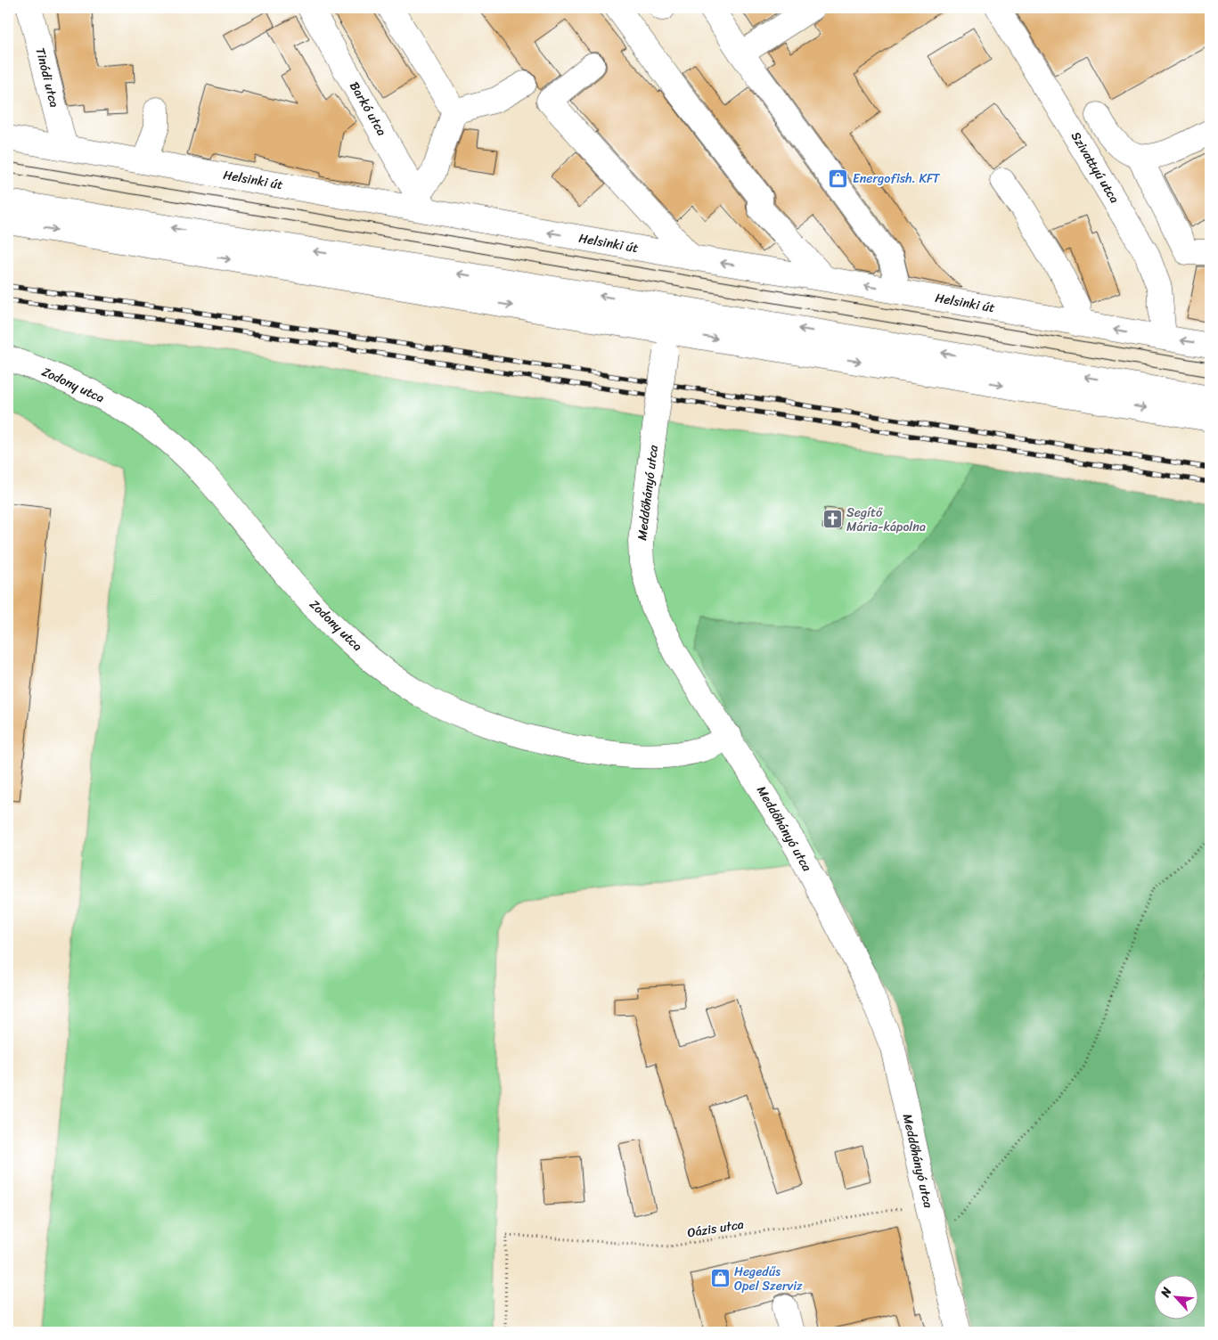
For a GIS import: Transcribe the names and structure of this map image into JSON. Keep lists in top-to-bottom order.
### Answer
{
  "streets": {
    "street": [
      "Tinódi utca",
      "Barkó utca",
      "Szivattyú utca",
      "Helsinki út",
      "Zodony utca",
      "Meddőhányó utca"
    ],
    "path": ["Oázis utca"]
  },
  "crossings": [
    ["Tinódi utca", "Helsinki út"],
    ["Barkó utca", "Helsinki út"],
    ["Szivattyú utca", "Helsinki út"],
    ["Zodony utca", "Meddőhányó utca"],
    ["Meddőhányó utca", "Oázis utca"]
  ],
  "places": {
    "shop": ["Energofish. KFT", "Hegedűs Opel Szerviz"],
    "church": ["Segítő Mária-kápolna"]
  },
  "north": "top left"
}
